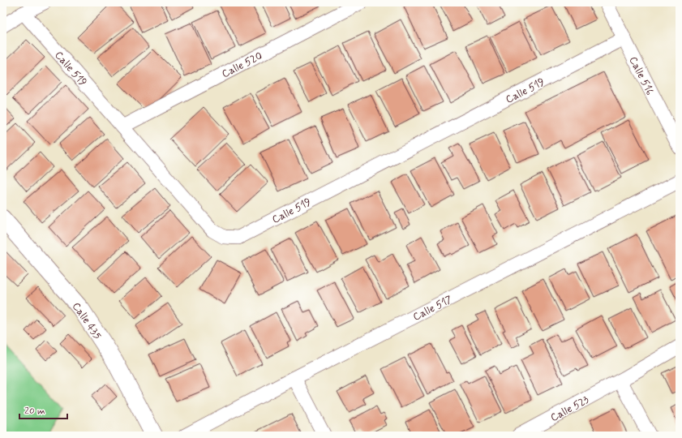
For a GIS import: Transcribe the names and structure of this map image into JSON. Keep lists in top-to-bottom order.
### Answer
{
  "streets": {
    "street": [
      "Calle 520",
      "Calle 519",
      "Calle 516",
      "Calle 517",
      "Calle 435",
      "Calle 523"
    ]
  },
  "crossings": [
    ["Calle 520", "Calle 519"],
    ["Calle 519", "Calle 516"]
  ],
  "scale_bar": "20 m"
}
